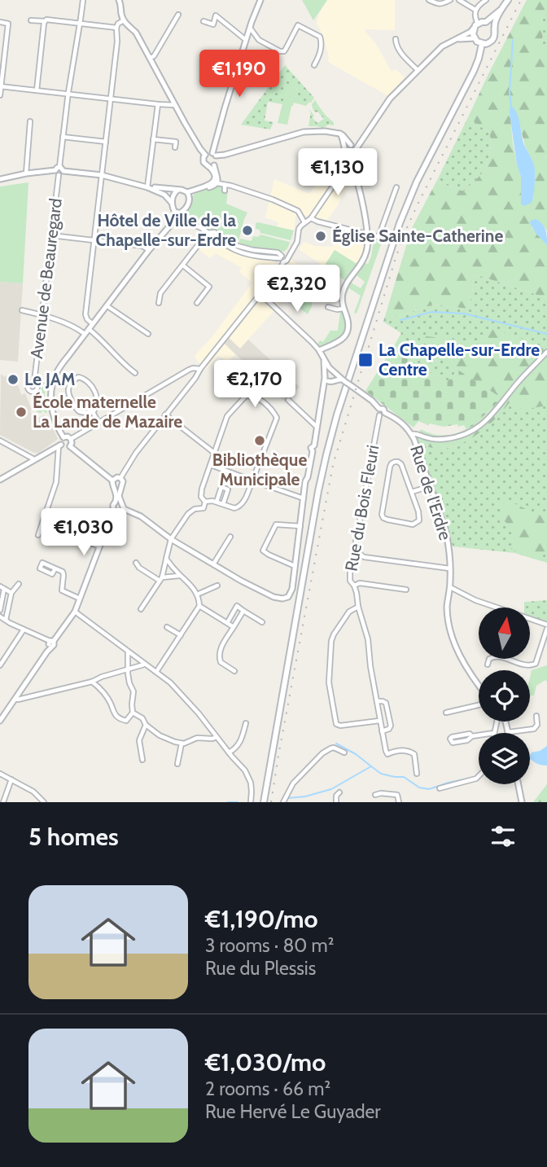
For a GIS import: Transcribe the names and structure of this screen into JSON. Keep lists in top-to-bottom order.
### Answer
{
  "streets": {
    "street": ["Avenue de Beauregard", "Rue de l'Erdre", "Rue du Bois Fleuri"]
  },
  "crossings": [
    ["Rue de l'Erdre", "Rue du Bois Fleuri"]
  ],
  "places": {
    "other": [
      "Hôtel de Ville de la Chapelle-sur-Erdre",
      "Église Sainte-Catherine",
      "Le JAM",
      "École maternelle La Lande de Mazaire",
      "Bibliothèque Municipale"
    ],
    "transit": ["La Chapelle-sur-Erdre Centre"]
  },
  "north": "top",
  "page": {
    "price": [
      "€1,190",
      "€1,130",
      "€2,320",
      "€2,170",
      "€1,030"
    ],
    "heading": "5 homes",
    "list": [
      {
        "name": "€1,190/mo",
        "note": "3 rooms · 80 m² · Rue du Plessis"
      },
      {
        "name": "€1,030/mo",
        "note": "2 rooms · 66 m² · Rue Hervé Le Guyader"
      }
    ]
  }
}
